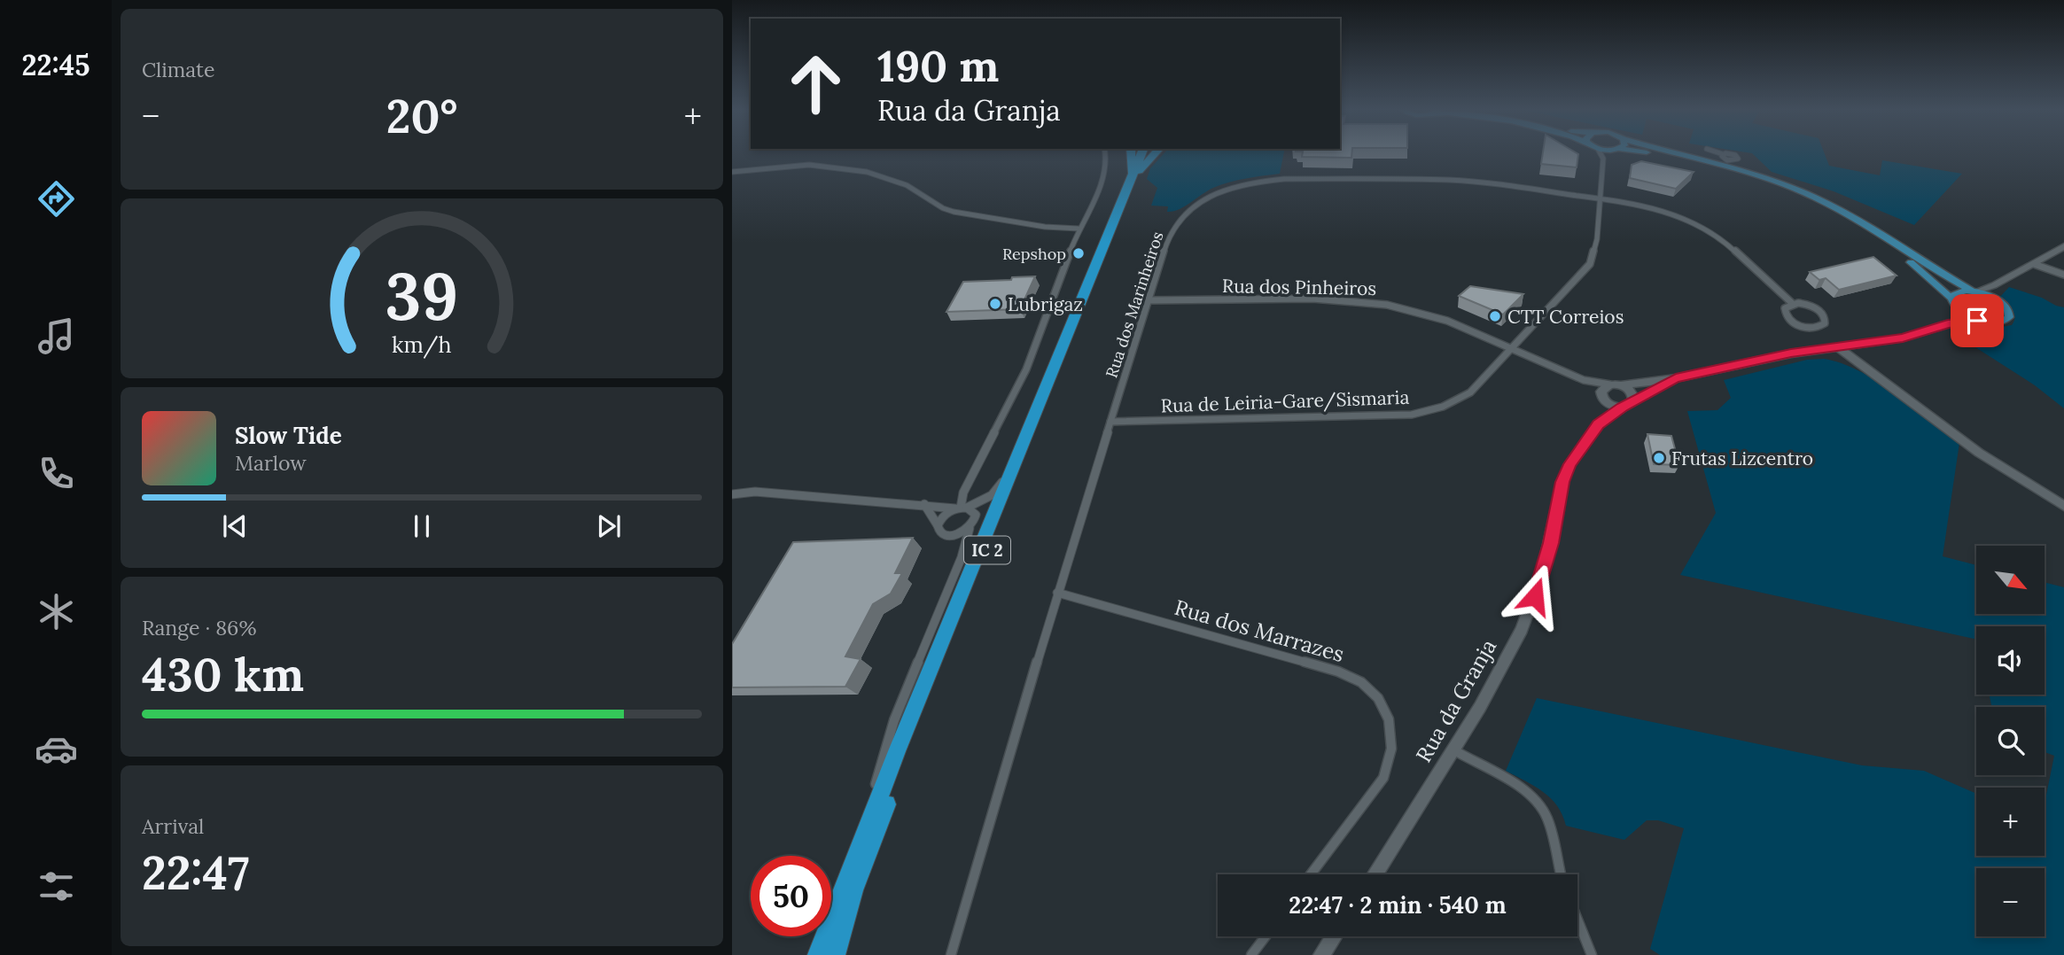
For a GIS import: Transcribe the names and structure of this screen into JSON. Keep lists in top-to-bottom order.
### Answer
{
  "streets": {
    "highway": ["IC 2"],
    "main road": ["Rua da Granja"],
    "street": [
      "Rua dos Pinheiros",
      "Rua dos Marinheiros",
      "Rua de Leiria-Gare/Sismaria",
      "Rua dos Marrazes"
    ]
  },
  "crossings": [
    ["Rua dos Pinheiros", "Rua dos Marinheiros"],
    ["Rua dos Pinheiros", "Rua de Leiria-Gare/Sismaria"],
    ["Rua dos Pinheiros", "Rua da Granja"],
    ["Rua dos Marinheiros", "Rua de Leiria-Gare/Sismaria"]
  ],
  "places": [
    "Repshop",
    "Lubrigaz",
    "CTT Correios",
    "Frutas Lizcentro"
  ],
  "north": "bottom right",
  "page": {
    "tabs": "22:45",
    "tile": [
      "Climate",
      ["Range · 86%", "430 km"],
      ["Arrival", "22:47"]
    ],
    "turn": ["190 m", "Rua da Granja"],
    "heat": ["−", "20°", "+"],
    "song": ["Slow Tide", "Marlow"],
    "map_buttons": ["+", "−"],
    "limit": "50",
    "trip": "22:47 · 2 min · 540 m",
    "gauge": ["39", "km/h"]
  }
}
